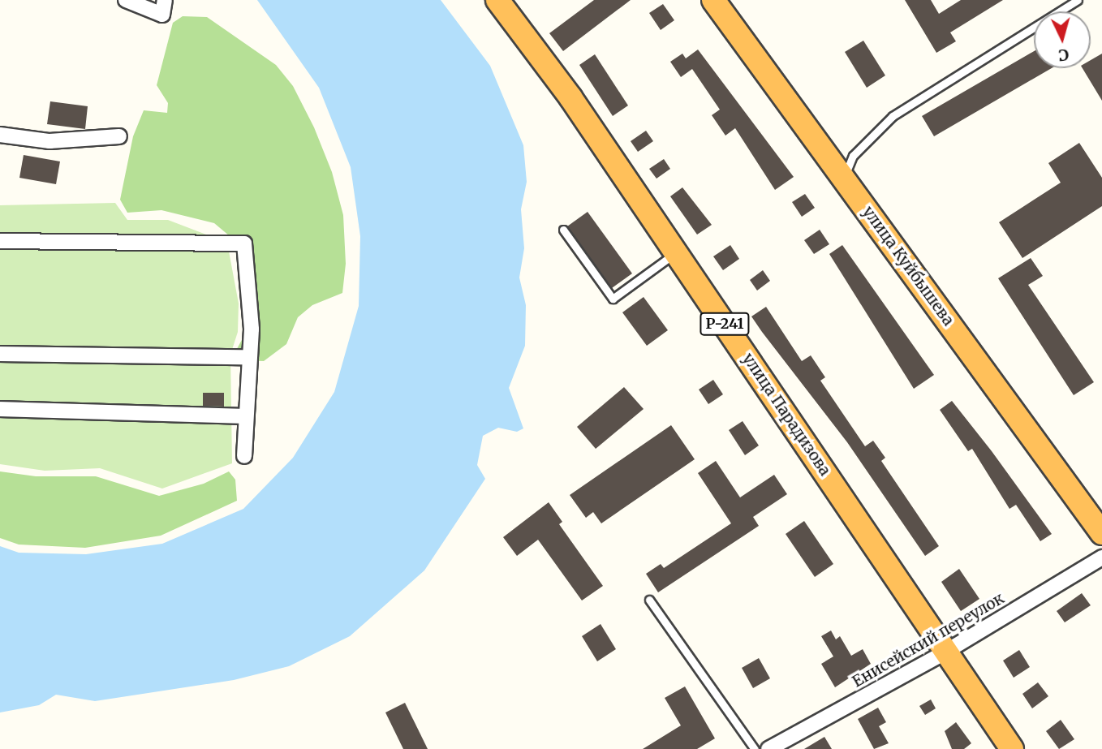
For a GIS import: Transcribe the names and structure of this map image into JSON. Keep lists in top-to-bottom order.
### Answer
{
  "streets": {
    "highway": ["улица Куйбышева", "Р-241", "улица Парадизова"],
    "street": ["Енисейский переулок"]
  },
  "crossings": [
    ["улица Парадизова", "Енисейский переулок"]
  ],
  "north": "bottom"
}
